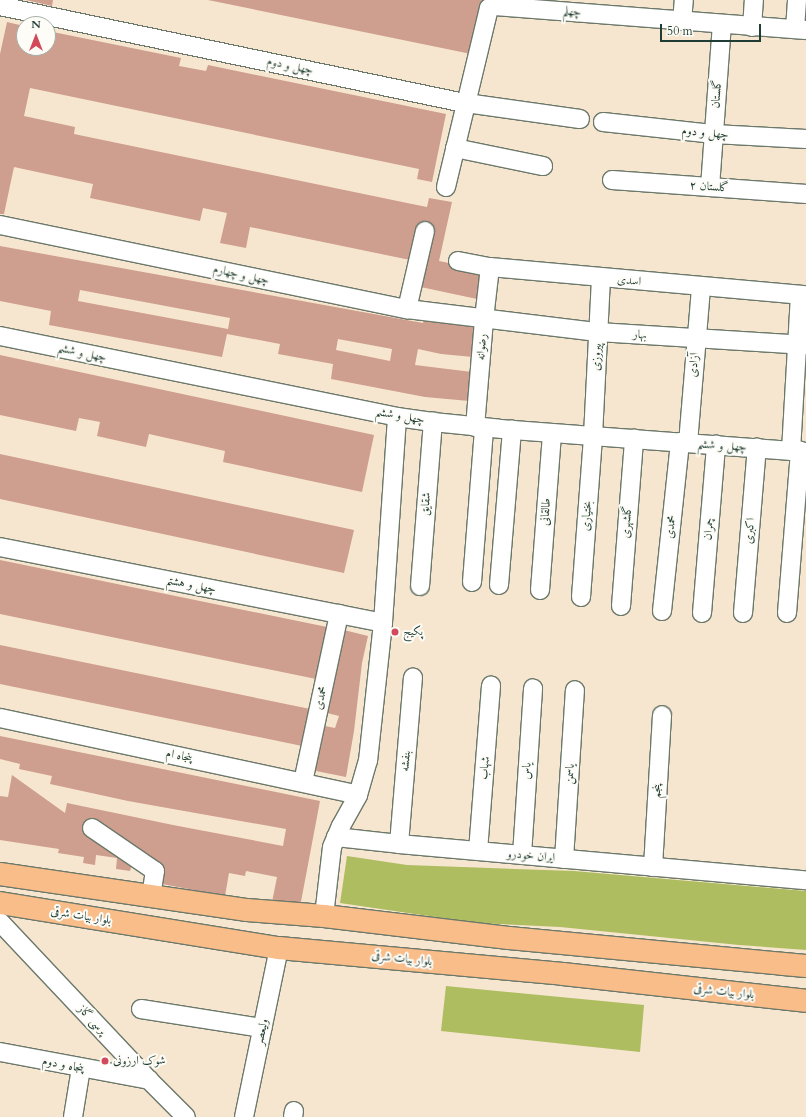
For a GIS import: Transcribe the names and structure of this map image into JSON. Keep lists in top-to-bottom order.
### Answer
{
  "streets": {
    "main road": ["بلوار بیات شرقی"],
    "street": [
      "چهلم",
      "چهل و دوم",
      "گلستان",
      "گلستان ۲",
      "چهل و چهارم",
      "اسدی",
      "بهار",
      "رضوانه",
      "چهل و ششم",
      "پیروزی",
      "آزادی",
      "شقایق",
      "طالقانی",
      "بختیاری",
      "گلشهری",
      "محمدی",
      "چمران",
      "اکبری",
      "چهل و هشتم",
      "پنجاه ام",
      "بنفشه",
      "شهاب",
      "یاس",
      "یاسمن",
      "پنجم",
      "ایران خودرو",
      "پرسی گاز",
      "ولیعصر",
      "پنجاه و دوم"
    ]
  },
  "crossings": [
    ["چهلم", "چهل و دوم"],
    ["چهلم", "گلستان"],
    ["چهل و دوم", "گلستان"],
    ["گلستان", "گلستان ۲"],
    ["چهل و چهارم", "بهار"],
    ["چهل و چهارم", "رضوانه"],
    ["اسدی", "بهار"],
    ["اسدی", "رضوانه"],
    ["اسدی", "چهل و ششم"],
    ["اسدی", "پیروزی"],
    ["اسدی", "آزادی"],
    ["بهار", "رضوانه"],
    ["بهار", "پیروزی"],
    ["بهار", "آزادی"],
    ["رضوانه", "چهل و ششم"],
    ["چهل و ششم", "پیروزی"],
    ["چهل و ششم", "آزادی"],
    ["چهل و ششم", "شقایق"],
    ["چهل و ششم", "طالقانی"],
    ["چهل و ششم", "بختیاری"],
    ["چهل و ششم", "گلشهری"],
    ["چهل و ششم", "محمدی"],
    ["چهل و ششم", "چمران"],
    ["چهل و ششم", "اکبری"],
    ["پیروزی", "بختیاری"],
    ["آزادی", "محمدی"],
    ["محمدی", "چهل و هشتم"],
    ["محمدی", "پنجاه ام"],
    ["بنفشه", "ایران خودرو"],
    ["شهاب", "ایران خودرو"],
    ["یاس", "ایران خودرو"],
    ["یاسمن", "ایران خودرو"],
    ["پنجم", "ایران خودرو"],
    ["بلوار بیات شرقی", "ولیعصر"],
    ["پرسی گاز", "پنجاه و دوم"]
  ],
  "places": ["پکیج", "شوک ارزونی"],
  "scale_bar": "50 m",
  "north": "top"
}
